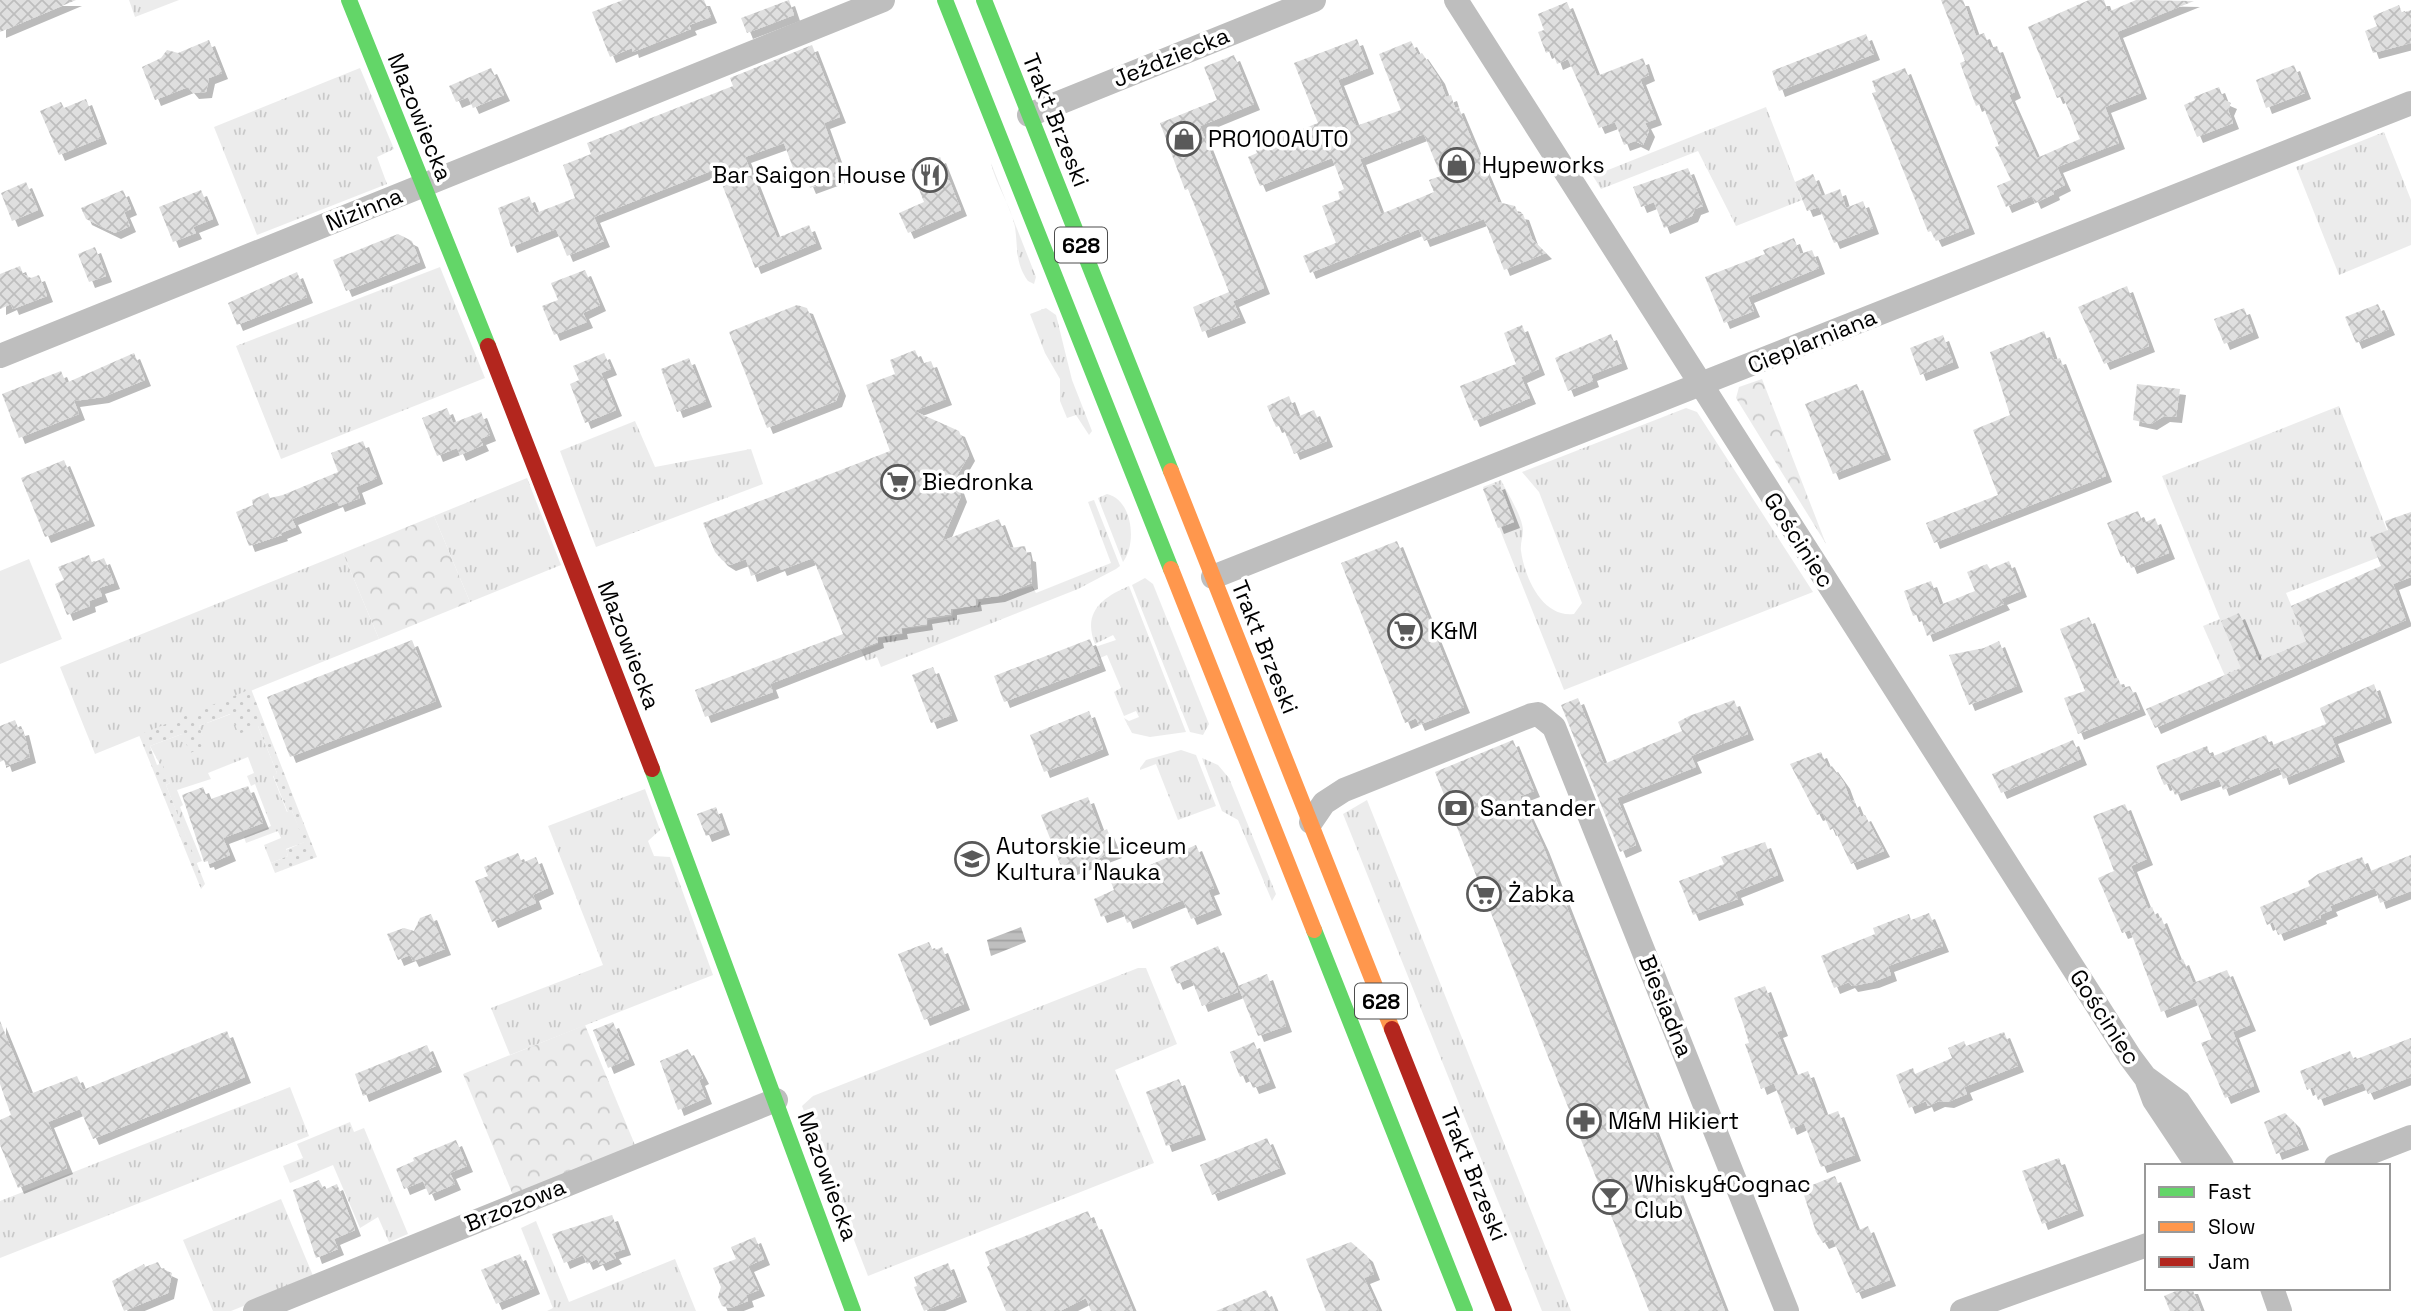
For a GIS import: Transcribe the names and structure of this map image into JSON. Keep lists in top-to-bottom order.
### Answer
{
  "streets": {
    "main road": ["Mazowiecka", "Trakt Brzeski", "628"],
    "street": [
      "Jeździecka",
      "Nizinna",
      "Cieplarniana",
      "Gościniec",
      "Biesiadna",
      "Brzozowa"
    ]
  },
  "crossings": [
    ["Jeździecka", "Trakt Brzeski"],
    ["Mazowiecka", "Nizinna"],
    ["Mazowiecka", "Brzozowa"],
    ["Trakt Brzeski", "Cieplarniana"],
    ["Trakt Brzeski", "Biesiadna"],
    ["Cieplarniana", "Gościniec"]
  ],
  "places": {
    "shop": ["PRO100AUTO", "Hypeworks"],
    "restaurant": ["Bar Saigon House"],
    "supermarket": ["Biedronka", "K&M", "Żabka"],
    "bank": ["Santander"],
    "school or university": ["Autorskie Liceum Kultura i Nauka"],
    "pharmacy": ["M&M Hikiert"],
    "bar": ["Whisky&Cognac Club"]
  },
  "legend": ["Fast", "Slow", "Jam"]
}
